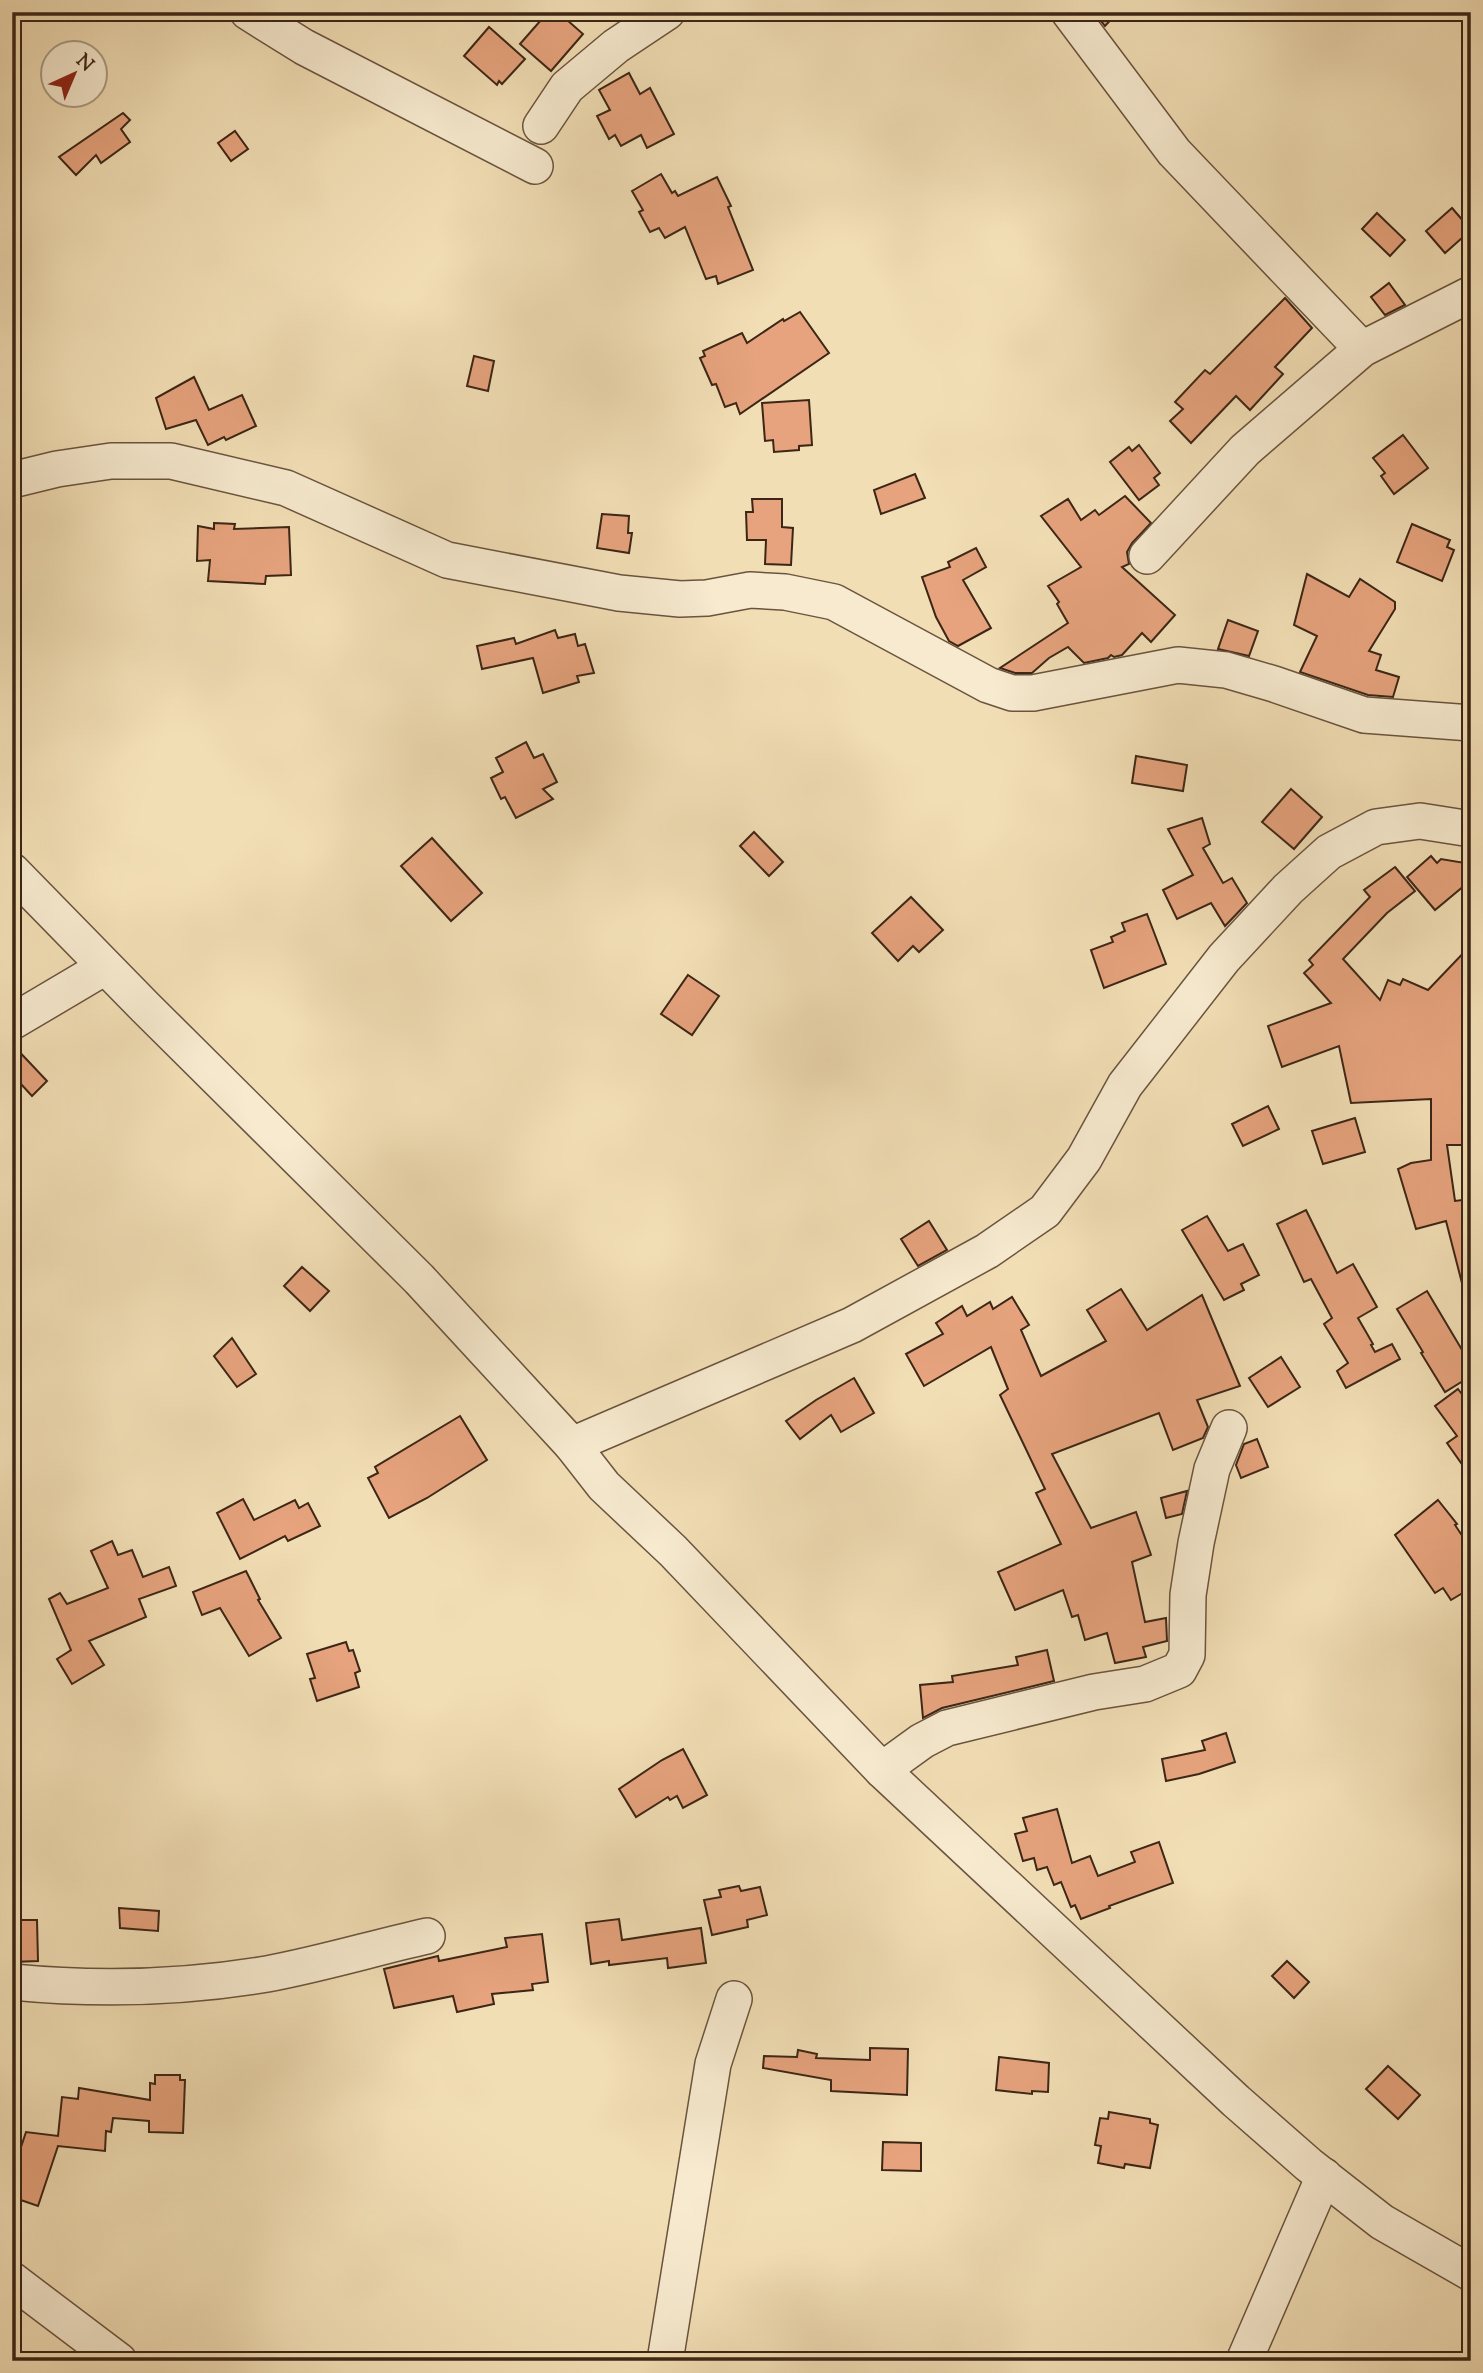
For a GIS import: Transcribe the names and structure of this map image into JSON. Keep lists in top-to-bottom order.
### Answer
{
  "north": "top right"
}
